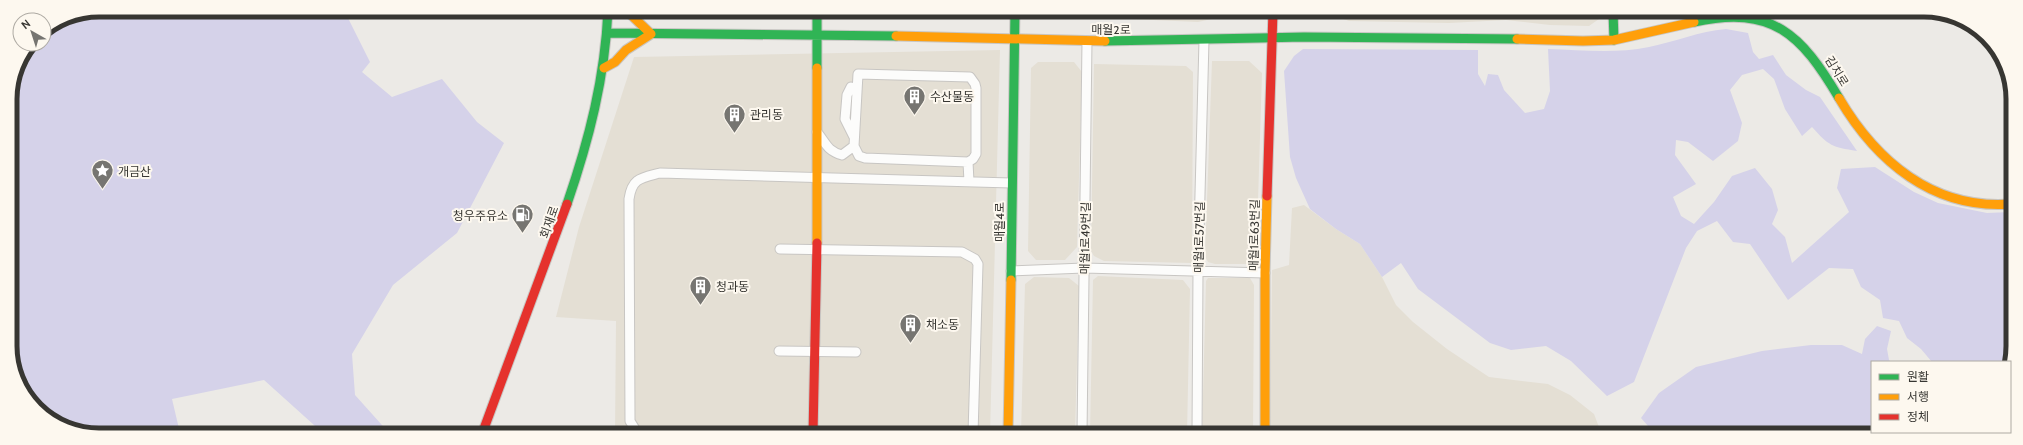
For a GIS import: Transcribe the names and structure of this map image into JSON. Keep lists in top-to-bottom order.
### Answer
{
  "streets": {
    "street": [
      "매월2로",
      "김치로",
      "회재로",
      "매월4로",
      "매월1로63번길",
      "매월1로57번길",
      "매월1로49번길"
    ]
  },
  "crossings": [
    ["매월2로", "김치로"],
    ["매월2로", "회재로"],
    ["매월2로", "매월4로"],
    ["매월2로", "매월1로63번길"],
    ["매월2로", "매월1로57번길"],
    ["매월2로", "매월1로49번길"]
  ],
  "places": {
    "building": [
      "수산물동",
      "관리동",
      "청과동",
      "채소동"
    ],
    "place": ["개금산"],
    "fuel station": ["청우주유소"]
  },
  "legend": ["원활", "서행", "정체"],
  "north": "top left"
}
